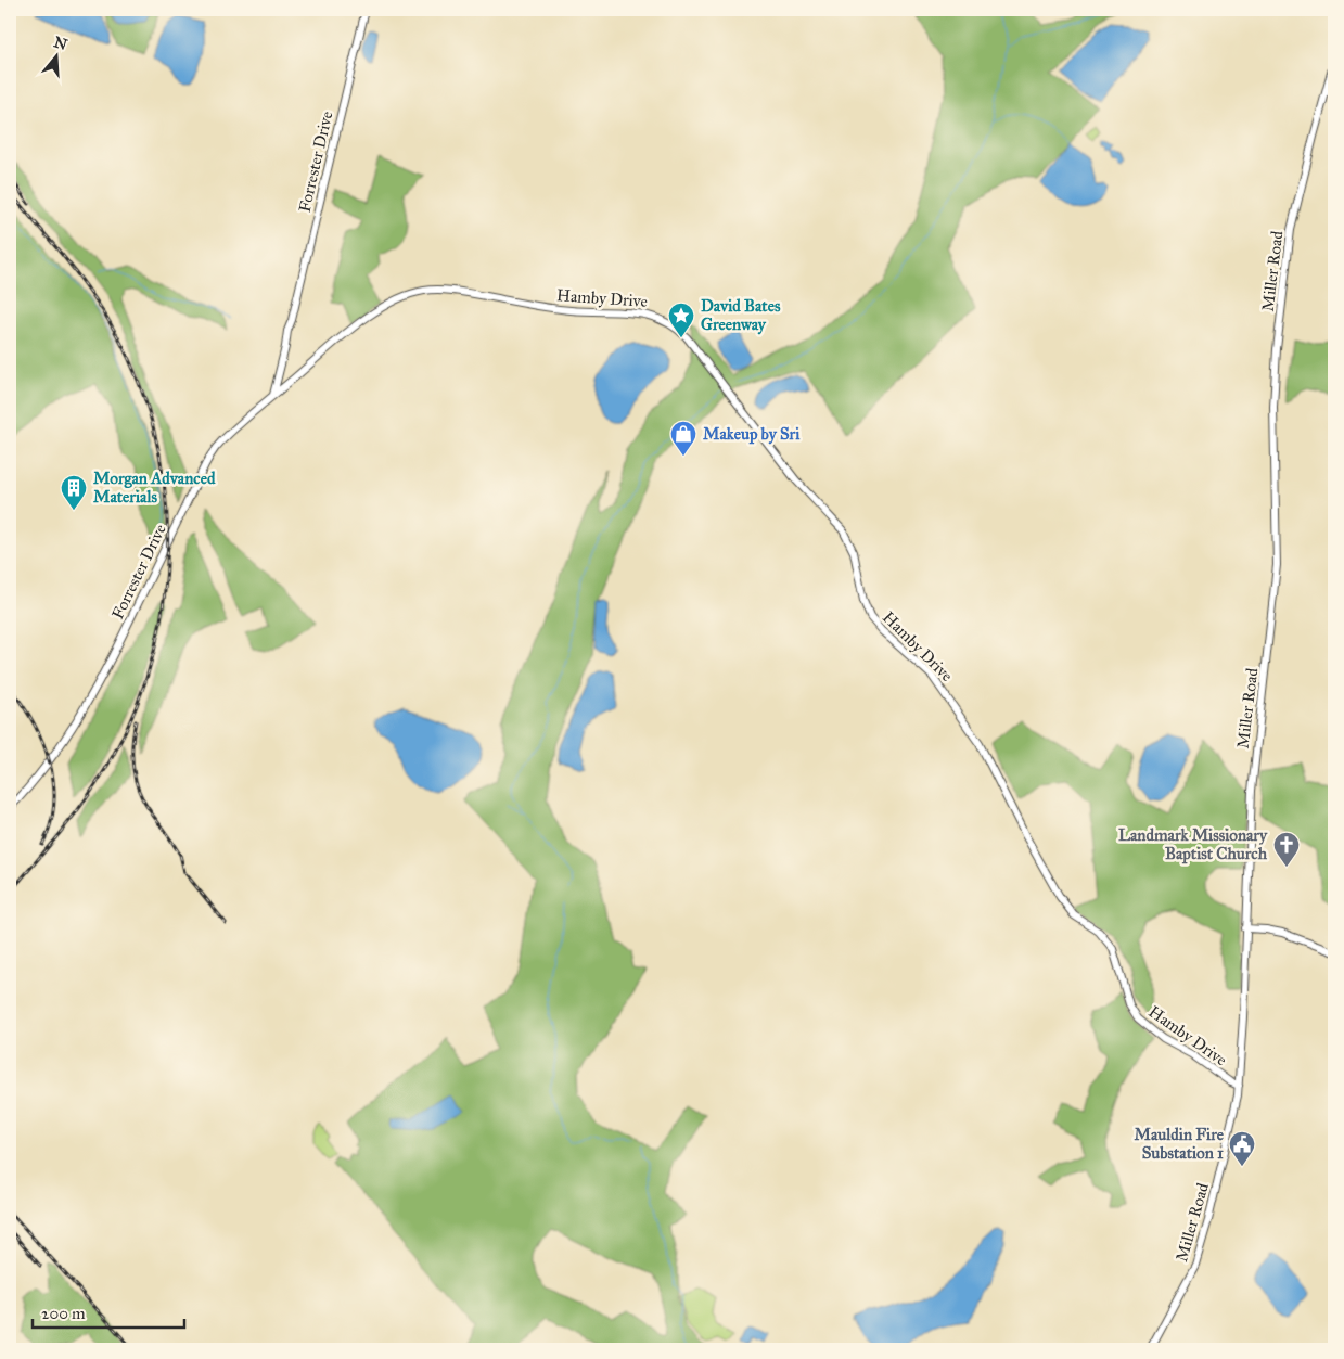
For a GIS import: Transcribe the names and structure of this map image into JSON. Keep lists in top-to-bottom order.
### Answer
{
  "streets": {
    "street": ["Forrester Drive", "Miller Road", "Hamby Drive"]
  },
  "crossings": [
    ["Forrester Drive", "Hamby Drive"],
    ["Miller Road", "Hamby Drive"]
  ],
  "places": {
    "place": ["David Bates Greenway"],
    "shop": ["Makeup by Sri"],
    "building": ["Morgan Advanced Materials"],
    "church": ["Landmark Missionary Baptist Church"],
    "public building": ["Mauldin Fire Substation 1"]
  },
  "scale_bar": "200 m",
  "north": "top"
}
